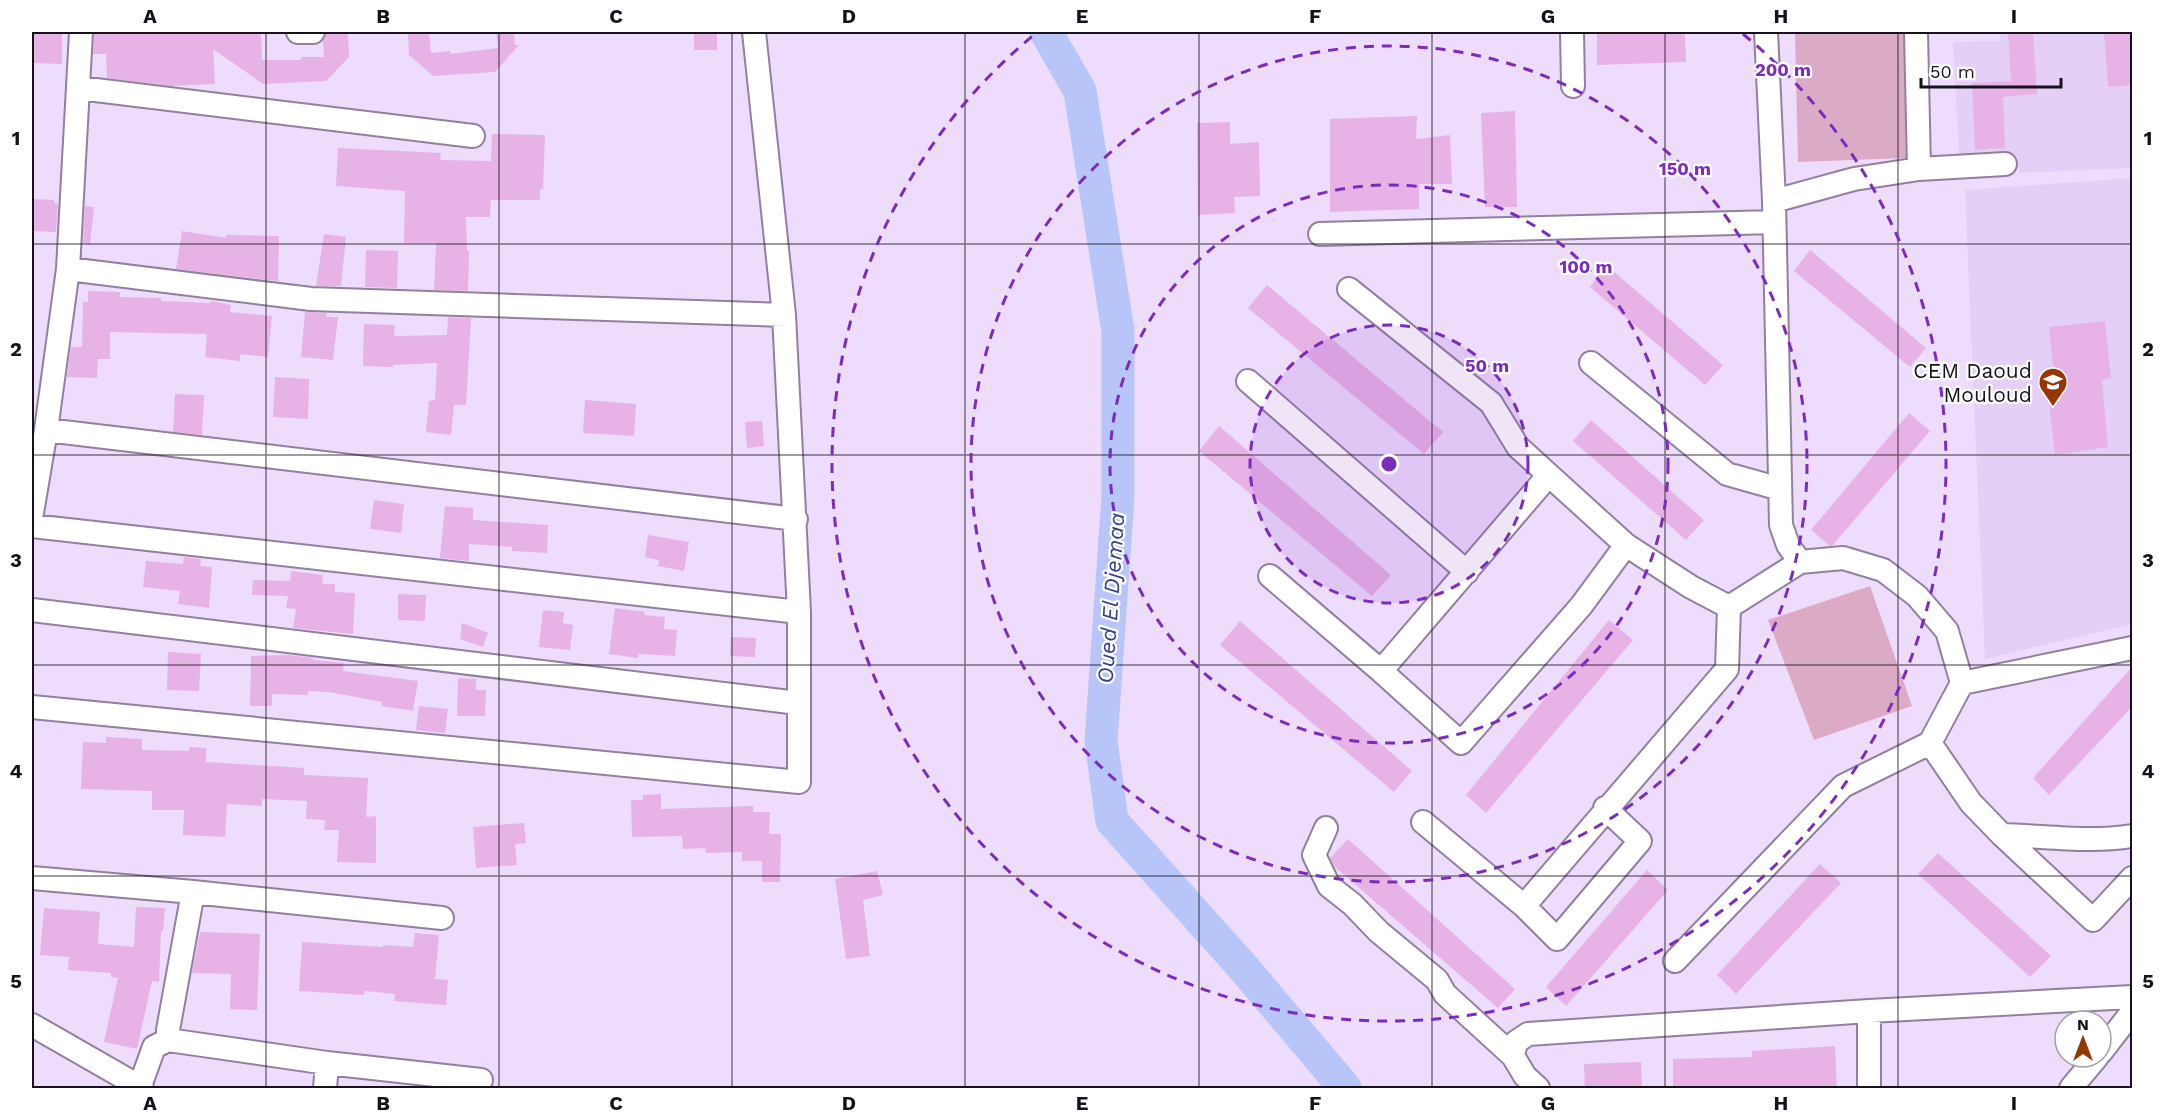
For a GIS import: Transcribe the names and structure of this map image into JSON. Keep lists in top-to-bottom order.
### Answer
{
  "water": ["Oued El Djemaa"],
  "places": {
    "school or university": ["CEM Daoud Mouloud"]
  },
  "scale_bar": "50 m",
  "north": "top",
  "grid": {
    "columns": [
      "A",
      "B",
      "C",
      "D",
      "E",
      "F",
      "G",
      "H",
      "I"
    ],
    "rows": [
      "1",
      "2",
      "3",
      "4",
      "5"
    ]
  },
  "rings": [
    "200 m",
    "150 m",
    "100 m",
    "50 m"
  ]
}
